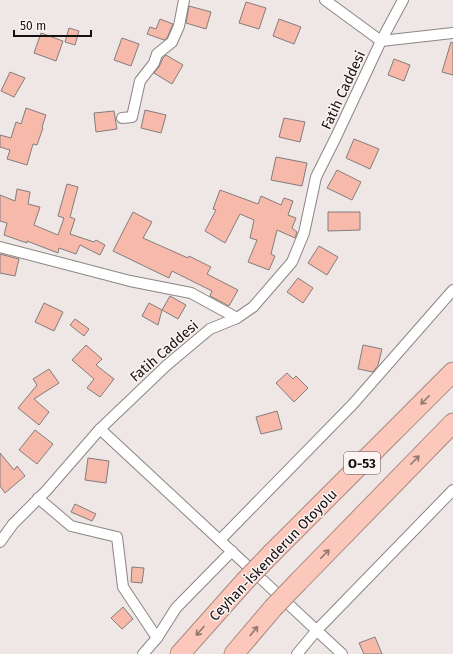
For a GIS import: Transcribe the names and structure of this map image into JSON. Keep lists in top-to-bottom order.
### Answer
{
  "streets": {
    "highway": ["O-53", "Ceyhan-İskenderun Otoyolu"],
    "street": ["Fatih Caddesi"]
  },
  "scale_bar": "50 m"
}
